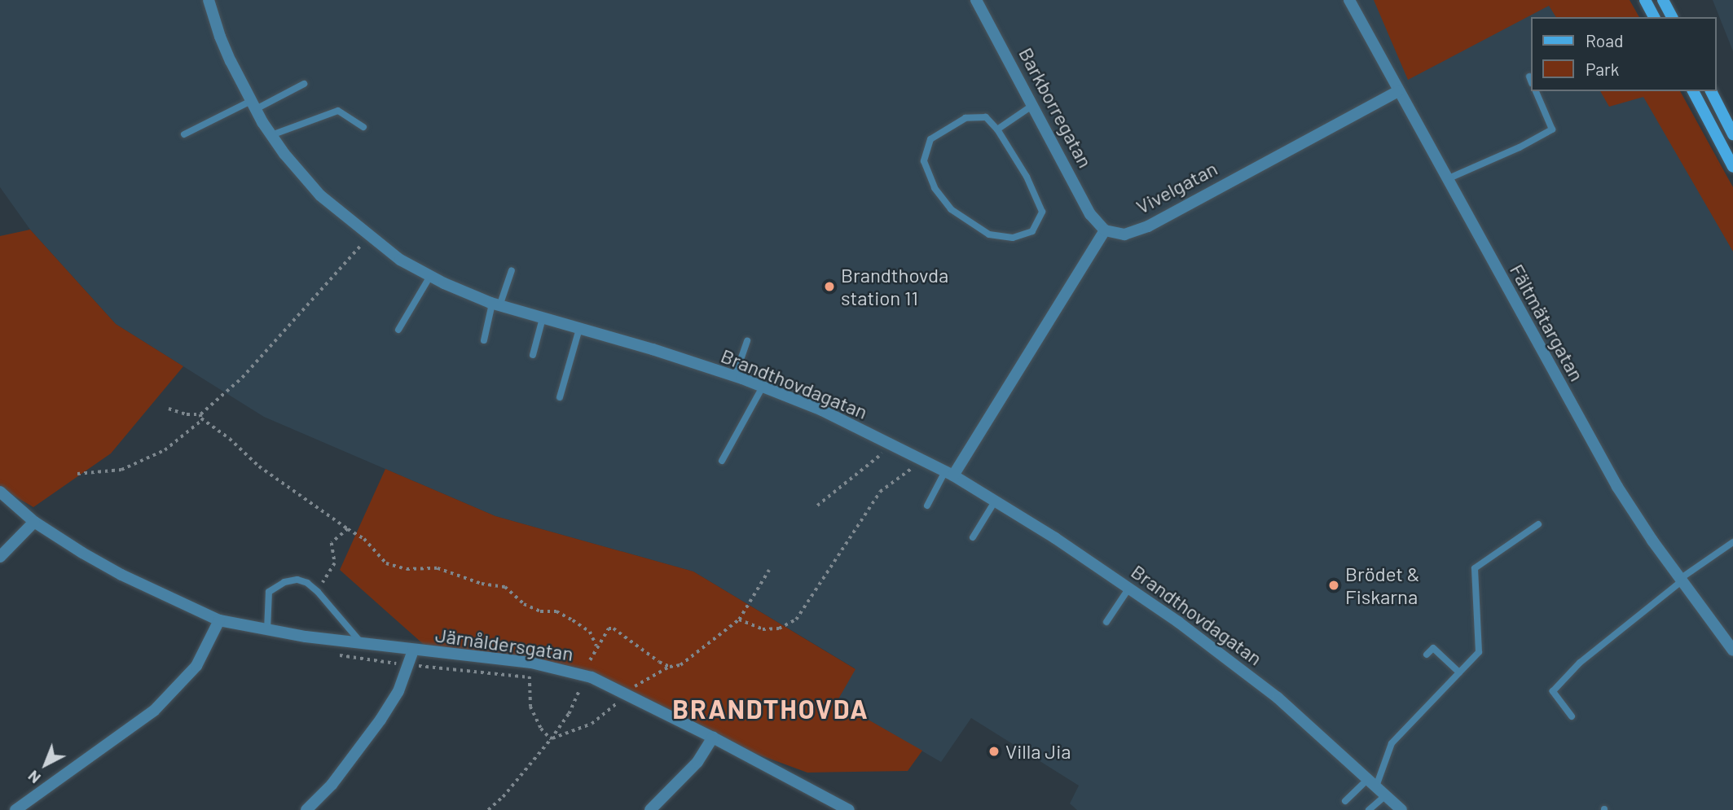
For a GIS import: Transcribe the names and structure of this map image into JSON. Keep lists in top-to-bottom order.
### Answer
{
  "streets": {
    "street": [
      "Barkborregatan",
      "Vivelgatan",
      "Fältmätargatan",
      "Brandthovdagatan",
      "Järnåldersgatan"
    ]
  },
  "crossings": [
    ["Barkborregatan", "Vivelgatan"],
    ["Vivelgatan", "Fältmätargatan"]
  ],
  "districts": ["BRANDTHOVDA"],
  "places": ["Brandthovda station 11", "Brödet & Fiskarna", "Villa Jia"],
  "legend": ["Road", "Park"],
  "north": "bottom left"
}
